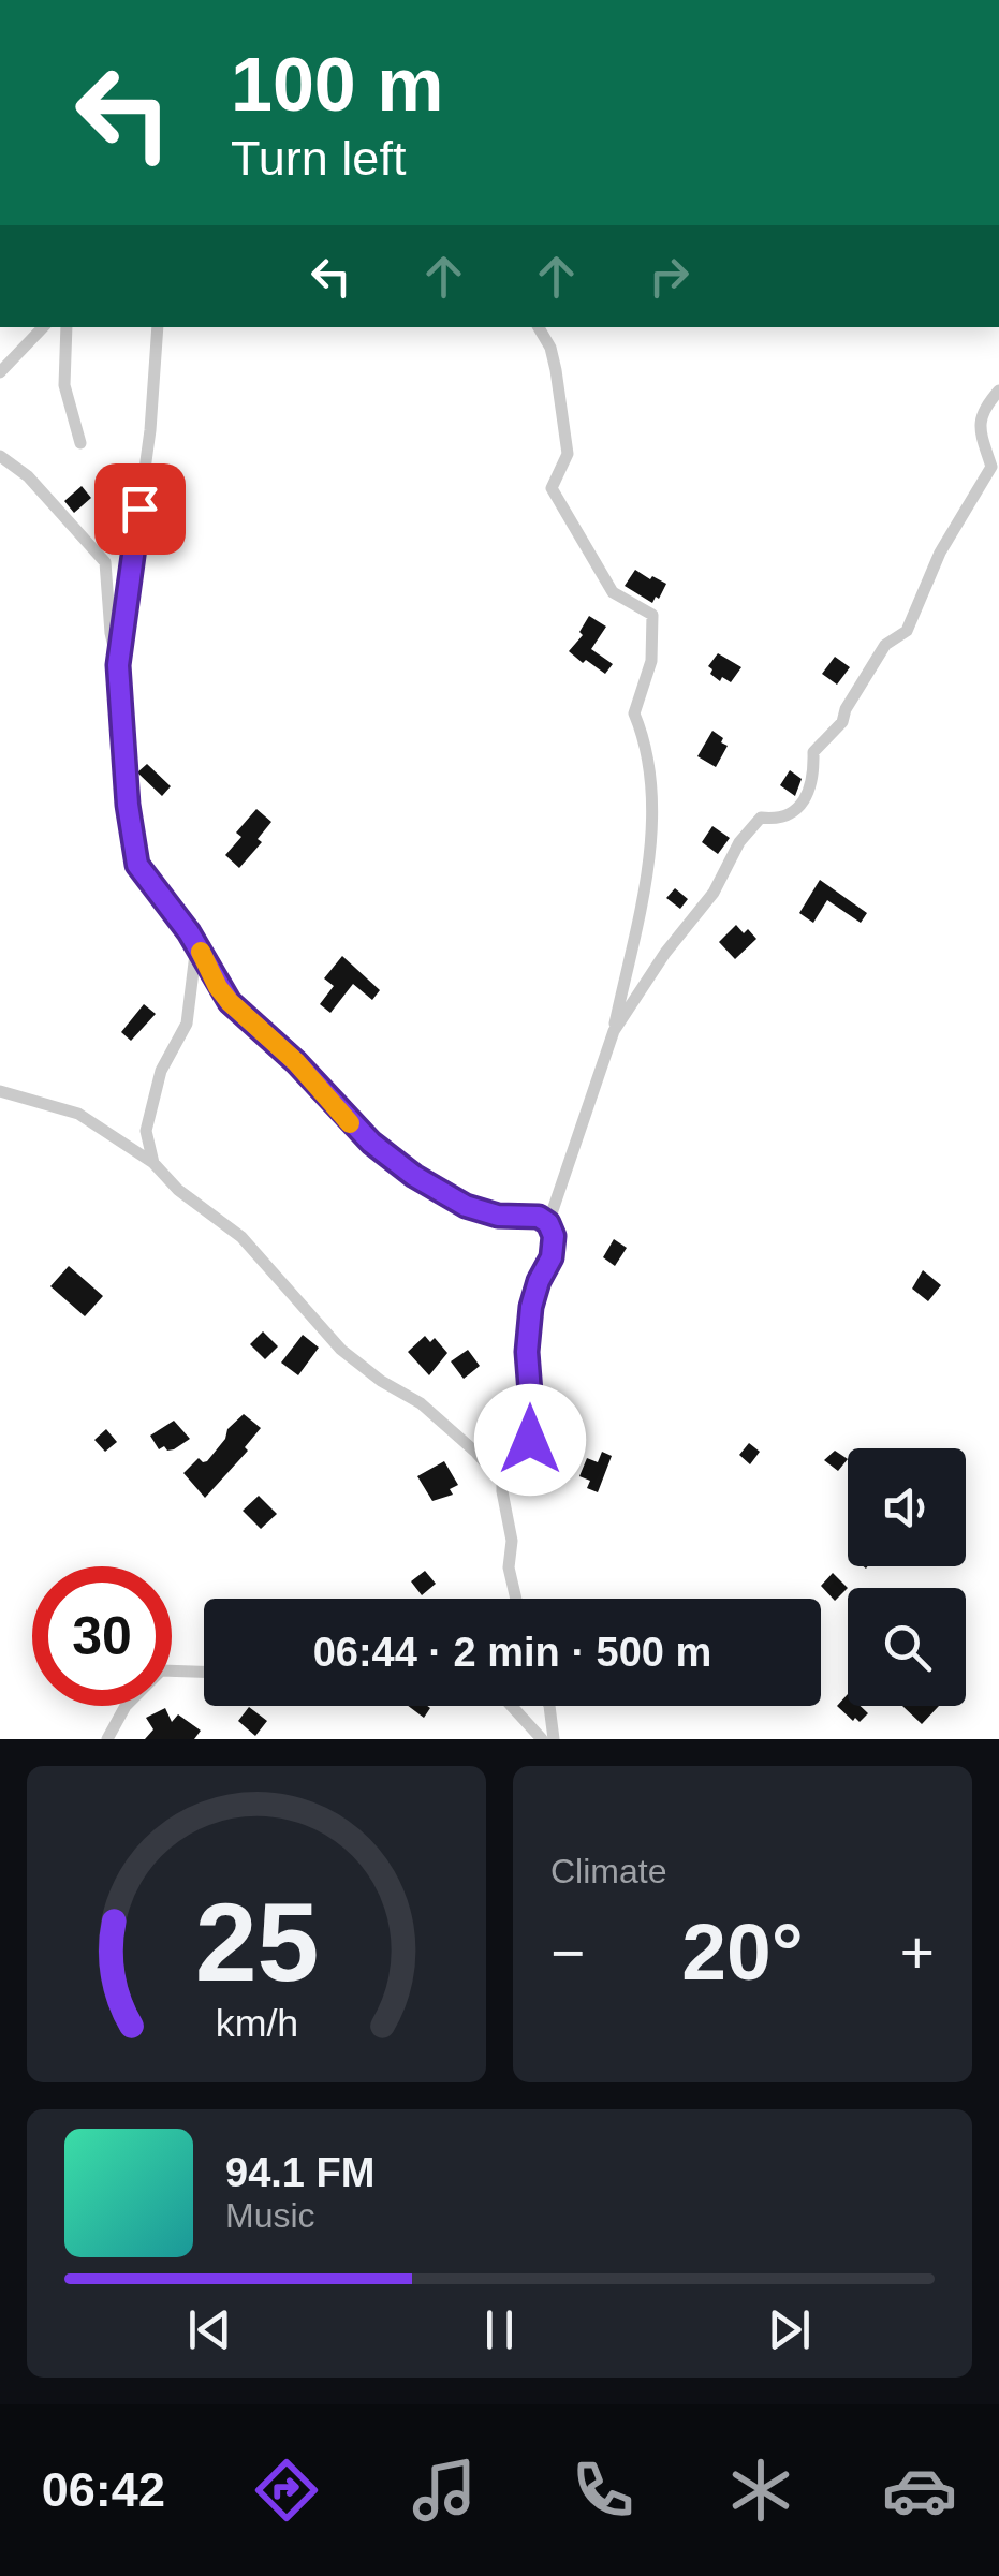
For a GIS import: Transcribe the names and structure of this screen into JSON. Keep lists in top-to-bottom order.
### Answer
{
  "page": {
    "turn": ["100 m", "Turn left"],
    "limit": "30",
    "trip": "06:44 · 2 min · 500 m",
    "tile": "Climate",
    "heat": ["−", "20°", "+"],
    "song": ["94.1 FM", "Music"],
    "tabs": "06:42",
    "gauge": ["25", "km/h"]
  }
}
